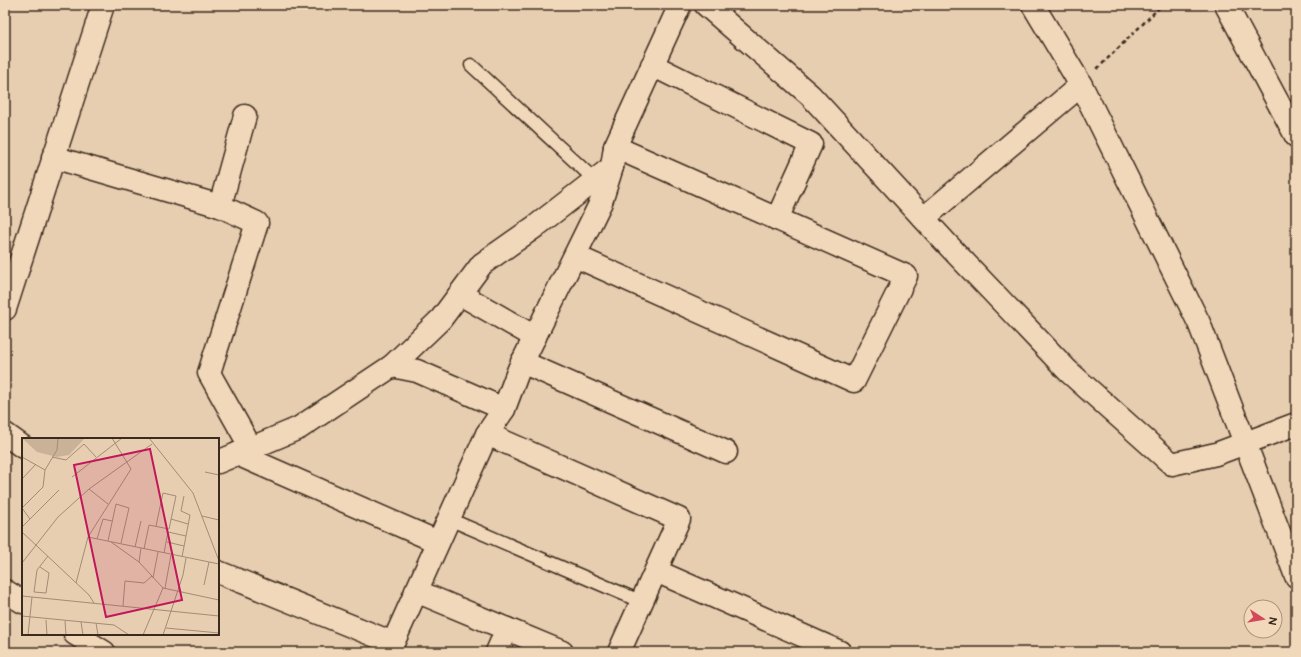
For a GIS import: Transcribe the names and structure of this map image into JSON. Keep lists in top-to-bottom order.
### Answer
{
  "north": "right"
}
